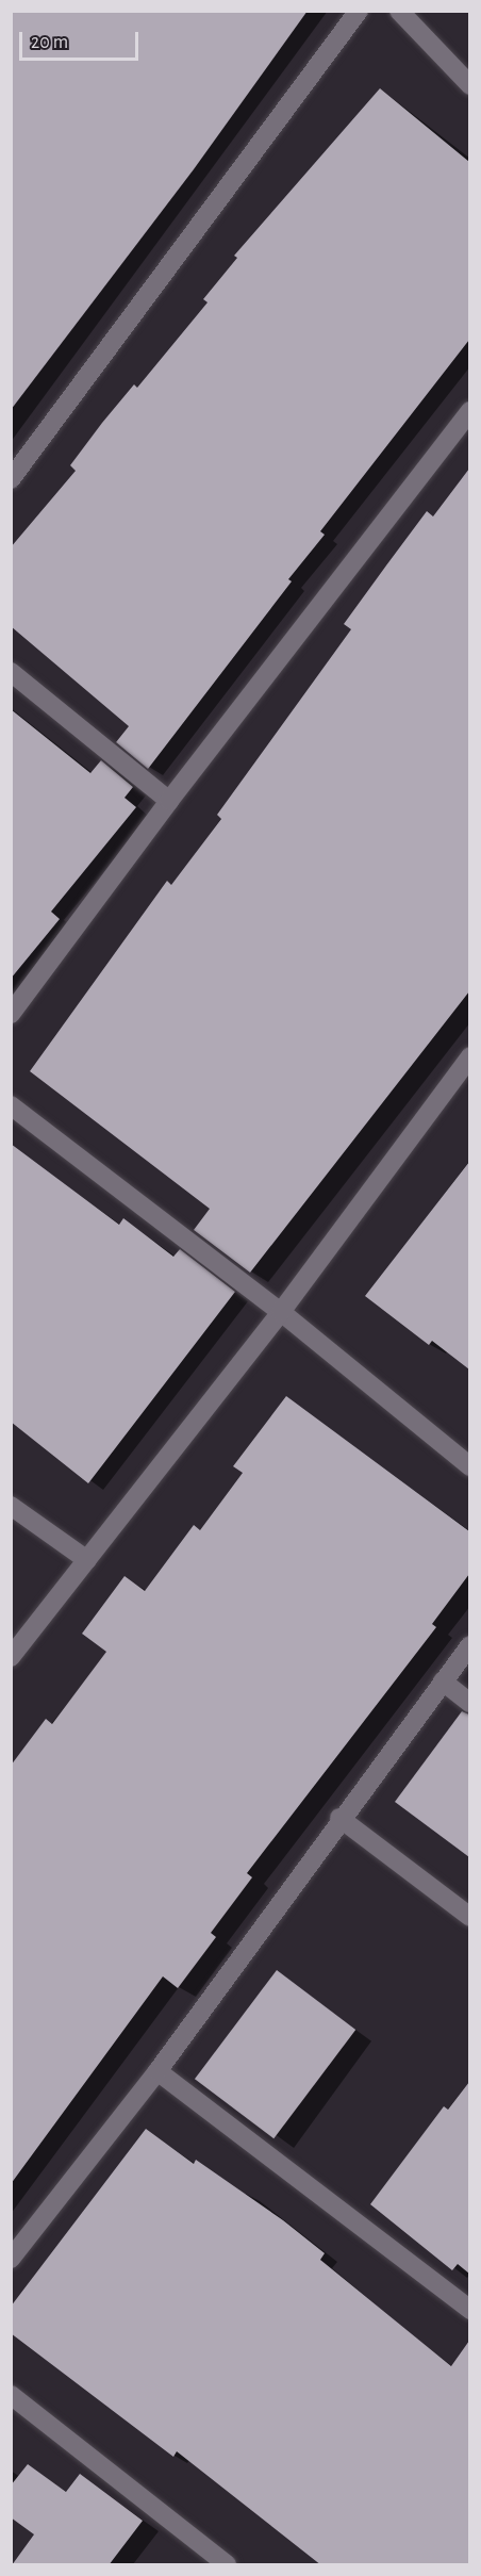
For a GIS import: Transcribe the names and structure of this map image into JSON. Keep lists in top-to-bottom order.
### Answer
{
  "scale_bar": "20 m"
}
